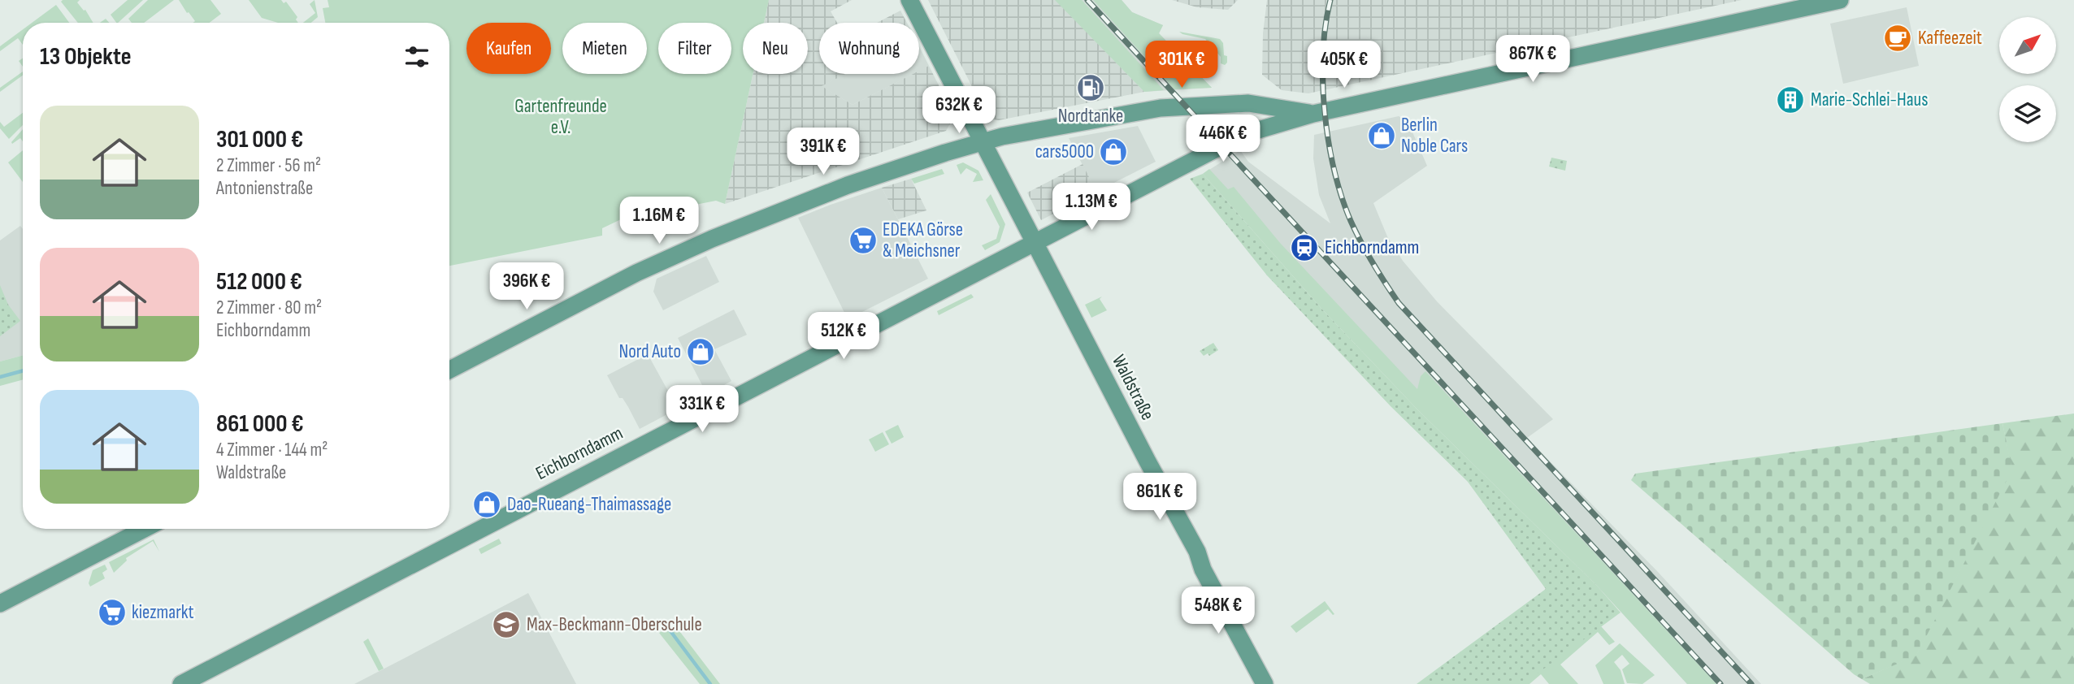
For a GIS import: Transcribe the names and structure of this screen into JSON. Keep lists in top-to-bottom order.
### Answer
{
  "streets": {
    "main road": ["Waldstraße", "Eichborndamm"]
  },
  "crossings": [
    ["Waldstraße", "Eichborndamm"]
  ],
  "parks": ["Gartenfreunde e.V."],
  "places": {
    "cafe": ["Kaffeezeit"],
    "fuel station": ["Nordtanke"],
    "building": ["Marie-Schlei-Haus"],
    "shop": [
      "Berlin Noble Cars",
      "cars5000",
      "Nord Auto",
      "Dao-Rueang-Thaimassage"
    ],
    "supermarket": ["EDEKA Görse & Meichsner", "kiezmarkt"],
    "station": ["Eichborndamm"],
    "school or university": ["Max-Beckmann-Oberschule"]
  },
  "north": "top right",
  "page": {
    "chip": [
      "Kaufen",
      "Mieten",
      "Filter",
      "Neu",
      "Wohnung"
    ],
    "heading": "13 Objekte",
    "price": [
      "867K €",
      "301K €",
      "405K €",
      "632K €",
      "446K €",
      "391K €",
      "1.13M €",
      "1.16M €",
      "396K €",
      "512K €",
      "331K €",
      "861K €",
      "548K €"
    ],
    "list": [
      {
        "name": "301 000 €",
        "note": "2 Zimmer · 56 m² · Antonienstraße"
      },
      {
        "name": "512 000 €",
        "note": "2 Zimmer · 80 m² · Eichborndamm"
      },
      {
        "name": "861 000 €",
        "note": "4 Zimmer · 144 m² · Waldstraße"
      }
    ]
  }
}
